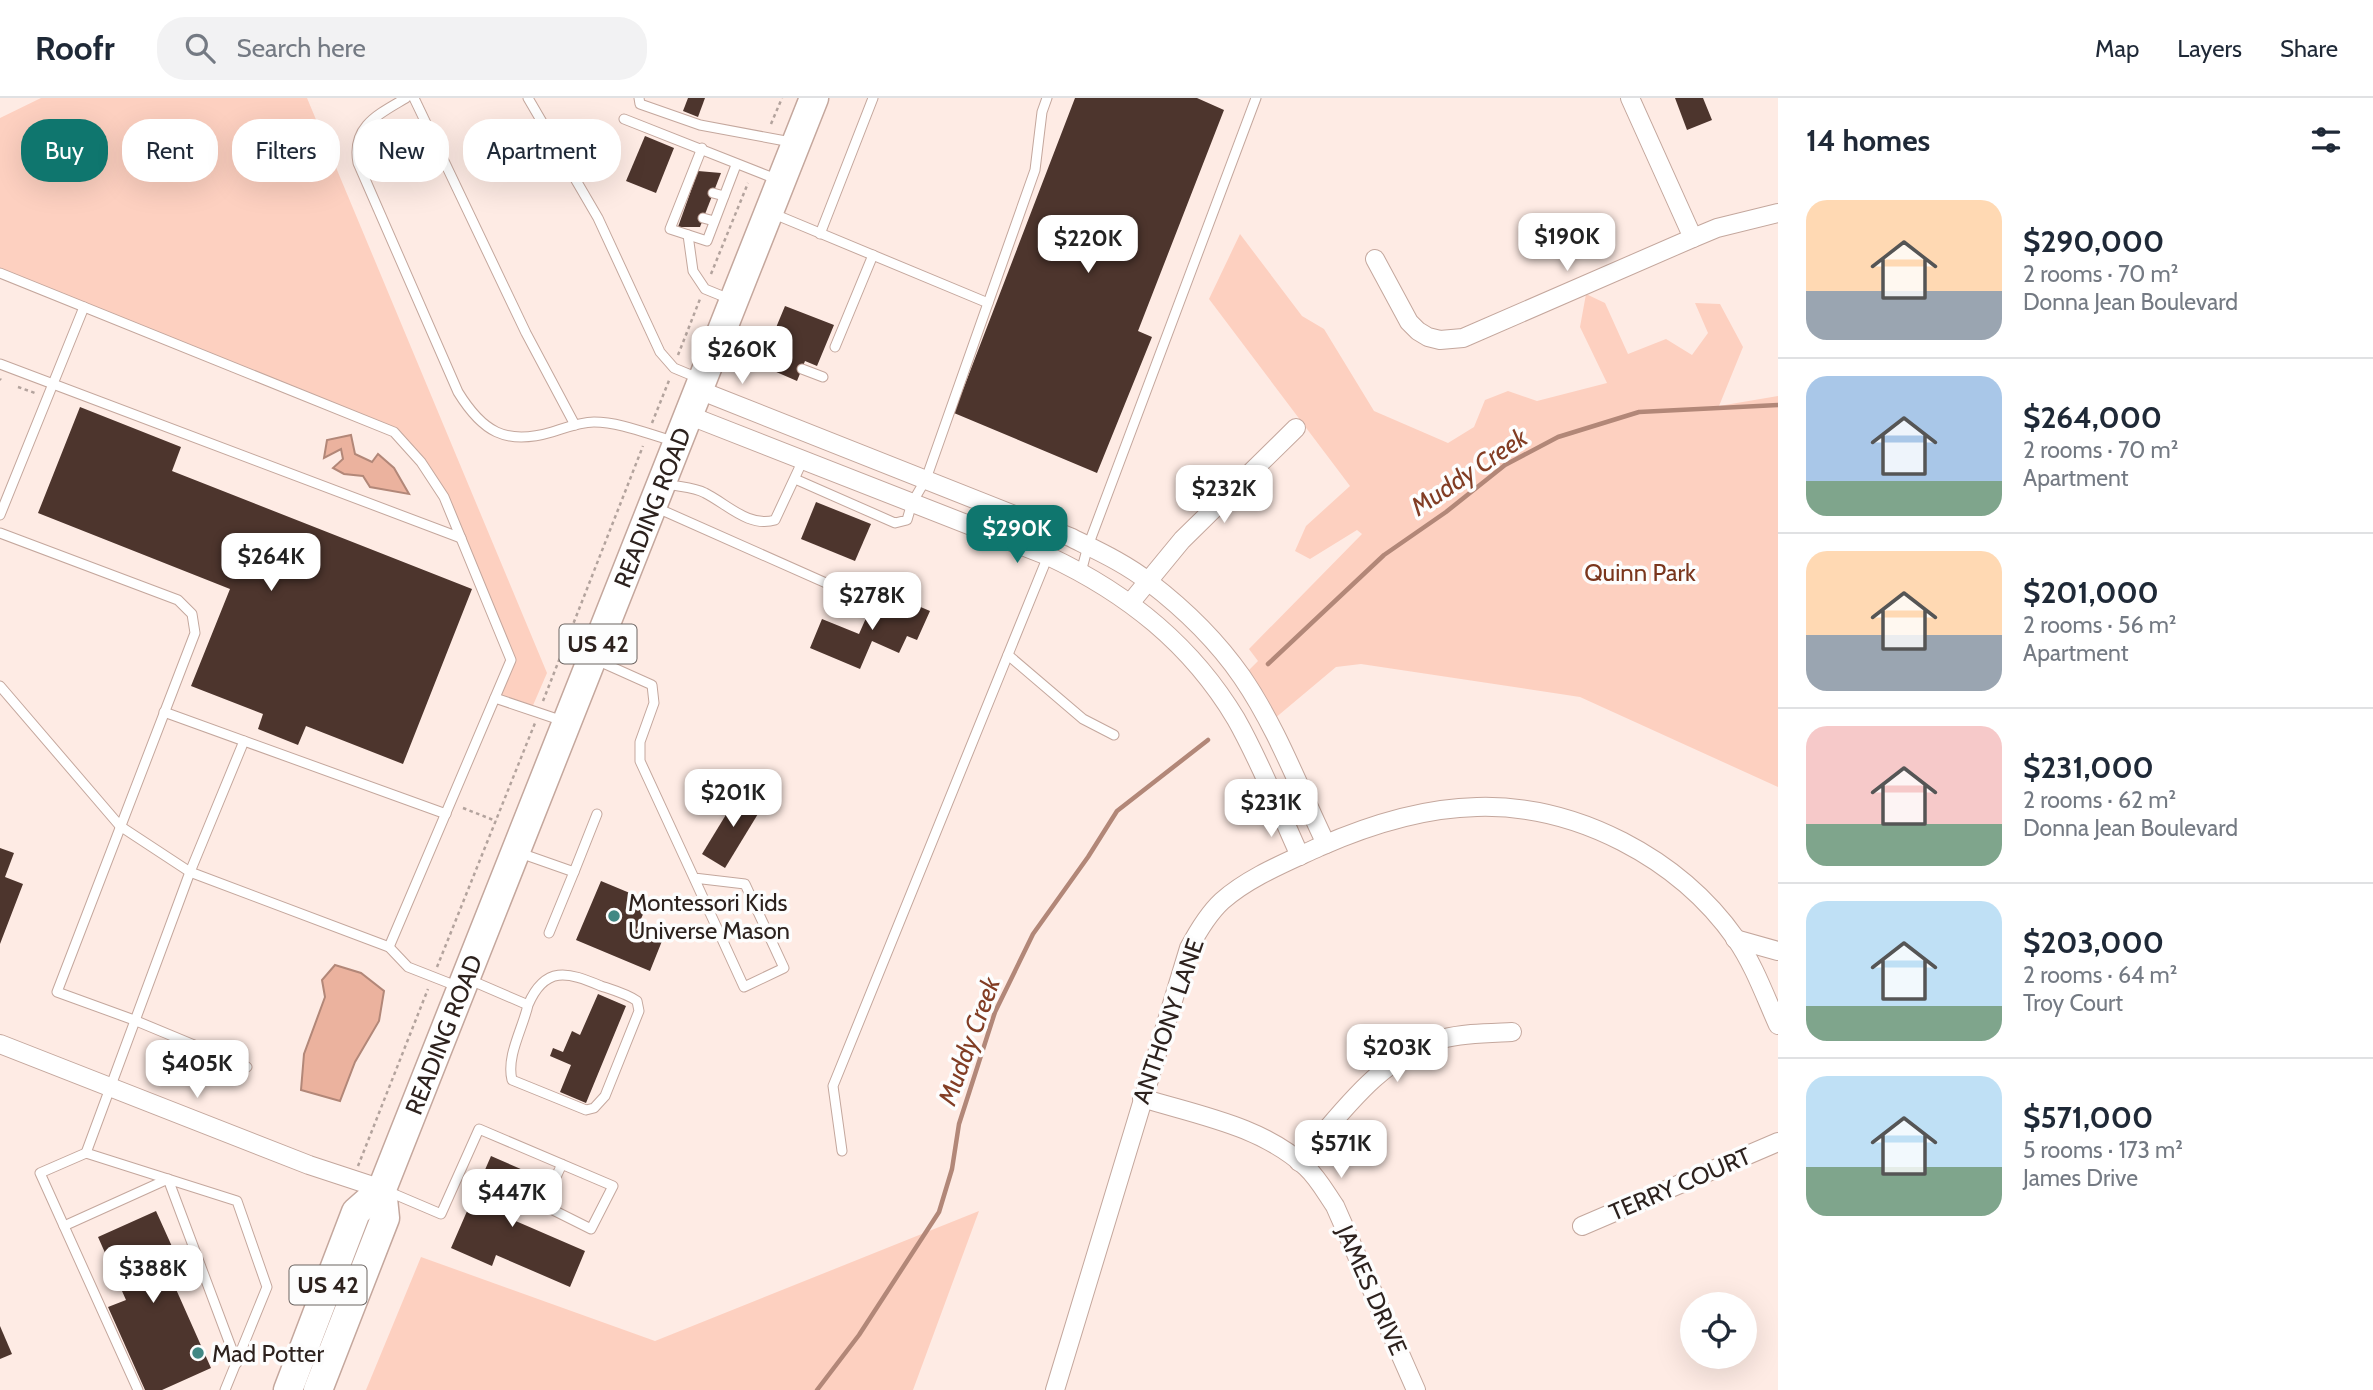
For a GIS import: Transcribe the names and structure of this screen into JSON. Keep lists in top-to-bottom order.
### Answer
{
  "streets": {
    "main road": ["READING ROAD", "US 42"],
    "street": ["ANTHONY LANE", "TERRY COURT", "JAMES DRIVE"]
  },
  "crossings": [
    ["ANTHONY LANE", "JAMES DRIVE"]
  ],
  "water": ["Muddy Creek"],
  "parks": ["Quinn Park"],
  "places": ["Montessori Kids Universe Mason", "Mad Potter"],
  "page": {
    "header": "Roofr",
    "search": "Search here",
    "nav": ["Map", "Layers", "Share"],
    "heading": "14 homes",
    "chip": [
      "Buy",
      "Rent",
      "Filters",
      "New",
      "Apartment"
    ],
    "list": [
      {
        "name": "$290,000",
        "note": "2 rooms · 70 m² · Donna Jean Boulevard"
      },
      {
        "name": "$264,000",
        "note": "2 rooms · 70 m² · Apartment"
      },
      {
        "name": "$201,000",
        "note": "2 rooms · 56 m² · Apartment"
      },
      {
        "name": "$231,000",
        "note": "2 rooms · 62 m² · Donna Jean Boulevard"
      },
      {
        "name": "$203,000",
        "note": "2 rooms · 64 m² · Troy Court"
      },
      {
        "name": "$571,000",
        "note": "5 rooms · 173 m² · James Drive"
      }
    ],
    "price": [
      "$190K",
      "$220K",
      "$260K",
      "$232K",
      "$290K",
      "$264K",
      "$278K",
      "$201K",
      "$231K",
      "$203K",
      "$405K",
      "$571K",
      "$447K",
      "$388K"
    ]
  }
}
